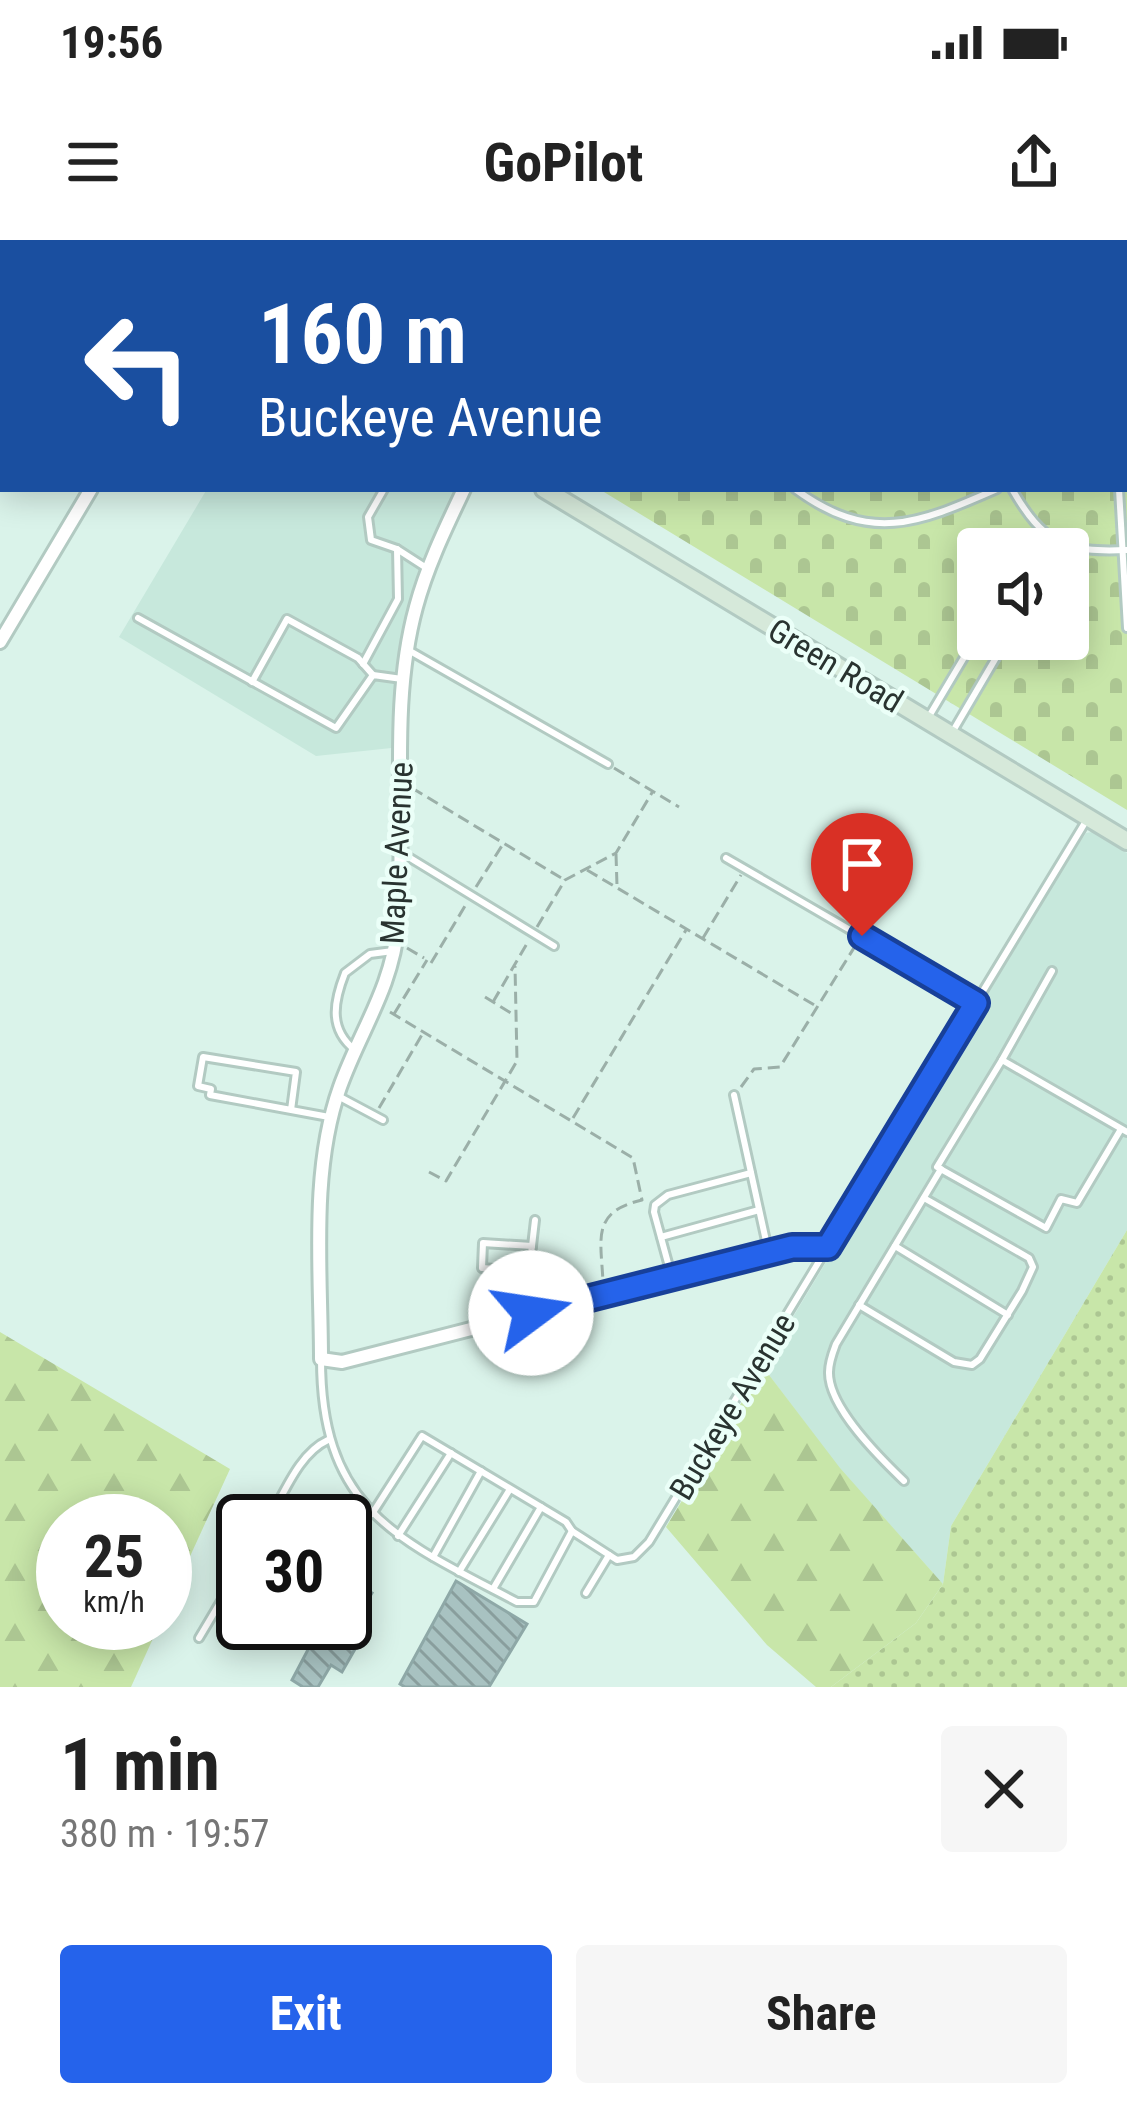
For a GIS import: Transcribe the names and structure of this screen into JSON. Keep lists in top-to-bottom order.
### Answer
{
  "streets": {
    "main road": ["Green Road"],
    "street": ["Maple Avenue"],
    "lane": ["Buckeye Avenue"]
  },
  "crossings": [
    ["Green Road", "Buckeye Avenue"]
  ],
  "page": {
    "status": "19:56",
    "header": "GoPilot",
    "turn": ["160 m", "Buckeye Avenue"],
    "speed": "25 km/h",
    "limit": "30",
    "heading": ["1 min", "380 m · 19:57"],
    "buttons": ["Exit", "Share"]
  }
}
